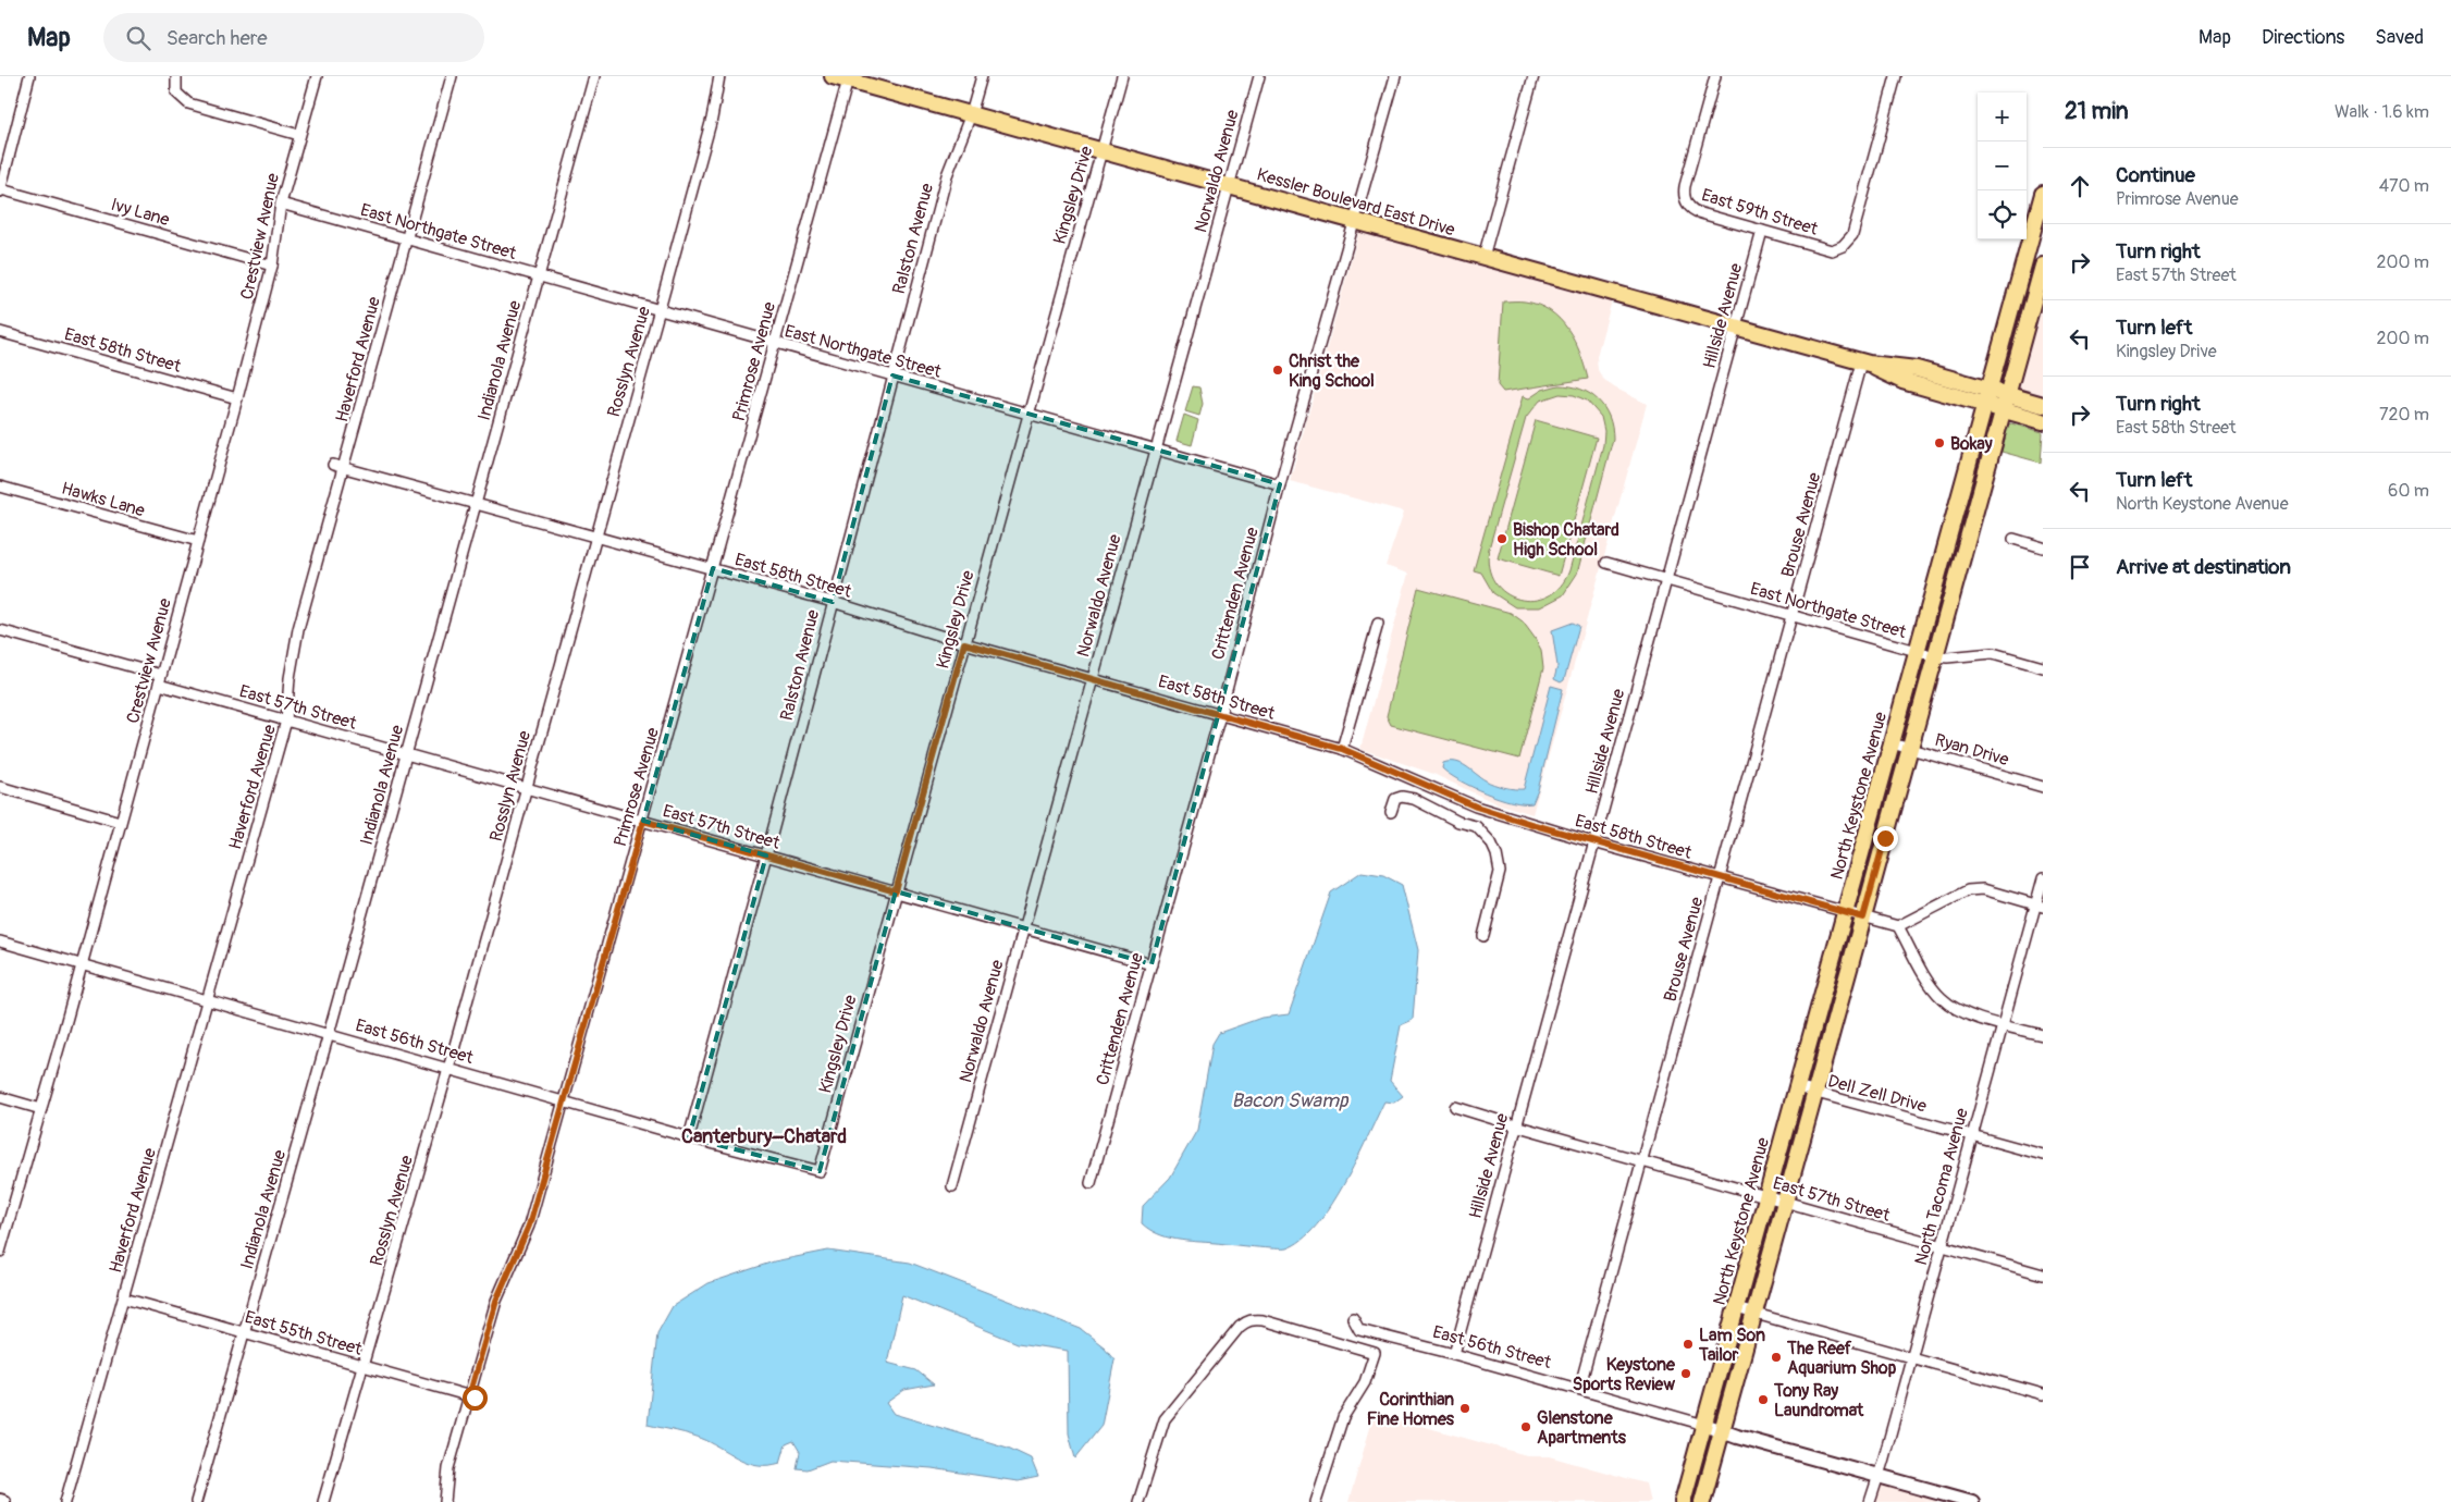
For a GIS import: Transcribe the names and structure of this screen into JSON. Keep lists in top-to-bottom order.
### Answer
{
  "streets": {
    "main road": ["Kessler Boulevard East Drive", "North Keystone Avenue"],
    "street": [
      "Norwaldo Avenue",
      "Kingsley Drive",
      "Ivy Lane",
      "East 59th Street",
      "East Northgate Street",
      "Crestview Avenue",
      "Ralston Avenue",
      "Hillside Avenue",
      "East 58th Street",
      "Haverford Avenue",
      "Indianola Avenue",
      "Rosslyn Avenue",
      "Primrose Avenue",
      "Hawks Lane",
      "Brouse Avenue",
      "Crittenden Avenue",
      "East 57th Street",
      "Ryan Drive",
      "East 56th Street",
      "Dell Zell Drive",
      "North Tacoma Avenue",
      "East 55th Street"
    ]
  },
  "crossings": [
    ["Norwaldo Avenue", "Kessler Boulevard East Drive"],
    ["Norwaldo Avenue", "East Northgate Street"],
    ["Norwaldo Avenue", "East 58th Street"],
    ["Norwaldo Avenue", "East 57th Street"],
    ["Kingsley Drive", "Kessler Boulevard East Drive"],
    ["Kingsley Drive", "East Northgate Street"],
    ["Kingsley Drive", "East 58th Street"],
    ["Kingsley Drive", "East 57th Street"],
    ["Kingsley Drive", "East 56th Street"],
    ["Kessler Boulevard East Drive", "Ralston Avenue"],
    ["Kessler Boulevard East Drive", "Hillside Avenue"],
    ["Kessler Boulevard East Drive", "Primrose Avenue"],
    ["Kessler Boulevard East Drive", "Brouse Avenue"],
    ["Kessler Boulevard East Drive", "Crittenden Avenue"],
    ["Kessler Boulevard East Drive", "North Keystone Avenue"],
    ["Ivy Lane", "Crestview Avenue"],
    ["East 59th Street", "Hillside Avenue"],
    ["East Northgate Street", "Crestview Avenue"],
    ["East Northgate Street", "Ralston Avenue"],
    ["East Northgate Street", "Hillside Avenue"],
    ["East Northgate Street", "Haverford Avenue"],
    ["East Northgate Street", "Indianola Avenue"],
    ["East Northgate Street", "Rosslyn Avenue"],
    ["East Northgate Street", "Primrose Avenue"],
    ["East Northgate Street", "Brouse Avenue"],
    ["East Northgate Street", "Crittenden Avenue"],
    ["East Northgate Street", "North Keystone Avenue"],
    ["Crestview Avenue", "East 58th Street"],
    ["Crestview Avenue", "Hawks Lane"],
    ["Crestview Avenue", "East 57th Street"],
    ["Crestview Avenue", "East 56th Street"],
    ["Ralston Avenue", "East 58th Street"],
    ["Ralston Avenue", "East 57th Street"],
    ["Ralston Avenue", "East 56th Street"],
    ["Hillside Avenue", "East 58th Street"],
    ["Hillside Avenue", "East 57th Street"],
    ["Hillside Avenue", "East 56th Street"],
    ["East 58th Street", "Haverford Avenue"],
    ["East 58th Street", "Indianola Avenue"],
    ["East 58th Street", "Rosslyn Avenue"],
    ["East 58th Street", "Primrose Avenue"],
    ["East 58th Street", "Brouse Avenue"],
    ["East 58th Street", "Crittenden Avenue"],
    ["East 58th Street", "North Keystone Avenue"],
    ["Haverford Avenue", "East 57th Street"],
    ["Haverford Avenue", "East 56th Street"],
    ["Haverford Avenue", "East 55th Street"],
    ["Indianola Avenue", "East 57th Street"],
    ["Indianola Avenue", "East 56th Street"],
    ["Indianola Avenue", "East 55th Street"],
    ["Rosslyn Avenue", "East 57th Street"],
    ["Rosslyn Avenue", "East 56th Street"],
    ["Rosslyn Avenue", "East 55th Street"],
    ["Primrose Avenue", "East 57th Street"],
    ["Primrose Avenue", "East 56th Street"],
    ["Primrose Avenue", "East 55th Street"],
    ["Brouse Avenue", "East 57th Street"],
    ["Brouse Avenue", "East 56th Street"],
    ["Crittenden Avenue", "East 57th Street"],
    ["East 57th Street", "North Keystone Avenue"],
    ["East 57th Street", "North Tacoma Avenue"],
    ["Ryan Drive", "North Keystone Avenue"],
    ["North Keystone Avenue", "East 56th Street"],
    ["North Keystone Avenue", "Dell Zell Drive"],
    ["East 56th Street", "North Tacoma Avenue"],
    ["Dell Zell Drive", "North Tacoma Avenue"]
  ],
  "districts": ["Canterbury–Chatard"],
  "water": ["Bacon Swamp"],
  "places": [
    "Christ the King School",
    "Bokay",
    "Bishop Chatard High School",
    "Lam Son Tailor",
    "The Reef Aquarium Shop",
    "Keystone Sports Review",
    "Tony Ray Laundromat",
    "Corinthian Fine Homes",
    "Glenstone Apartments"
  ],
  "page": {
    "header": "Map",
    "search": "Search here",
    "nav": ["Map", "Directions", "Saved"],
    "heading": ["21 min", "Walk · 1.6 km"],
    "map_buttons": ["+", "−"],
    "list": [
      ["Continue", "Primrose Avenue", "470 m"],
      ["Turn right", "East 57th Street", "200 m"],
      ["Turn left", "Kingsley Drive", "200 m"],
      ["Turn right", "East 58th Street", "720 m"],
      ["Turn left", "North Keystone Avenue", "60 m"],
      "Arrive at destination"
    ]
  }
}
